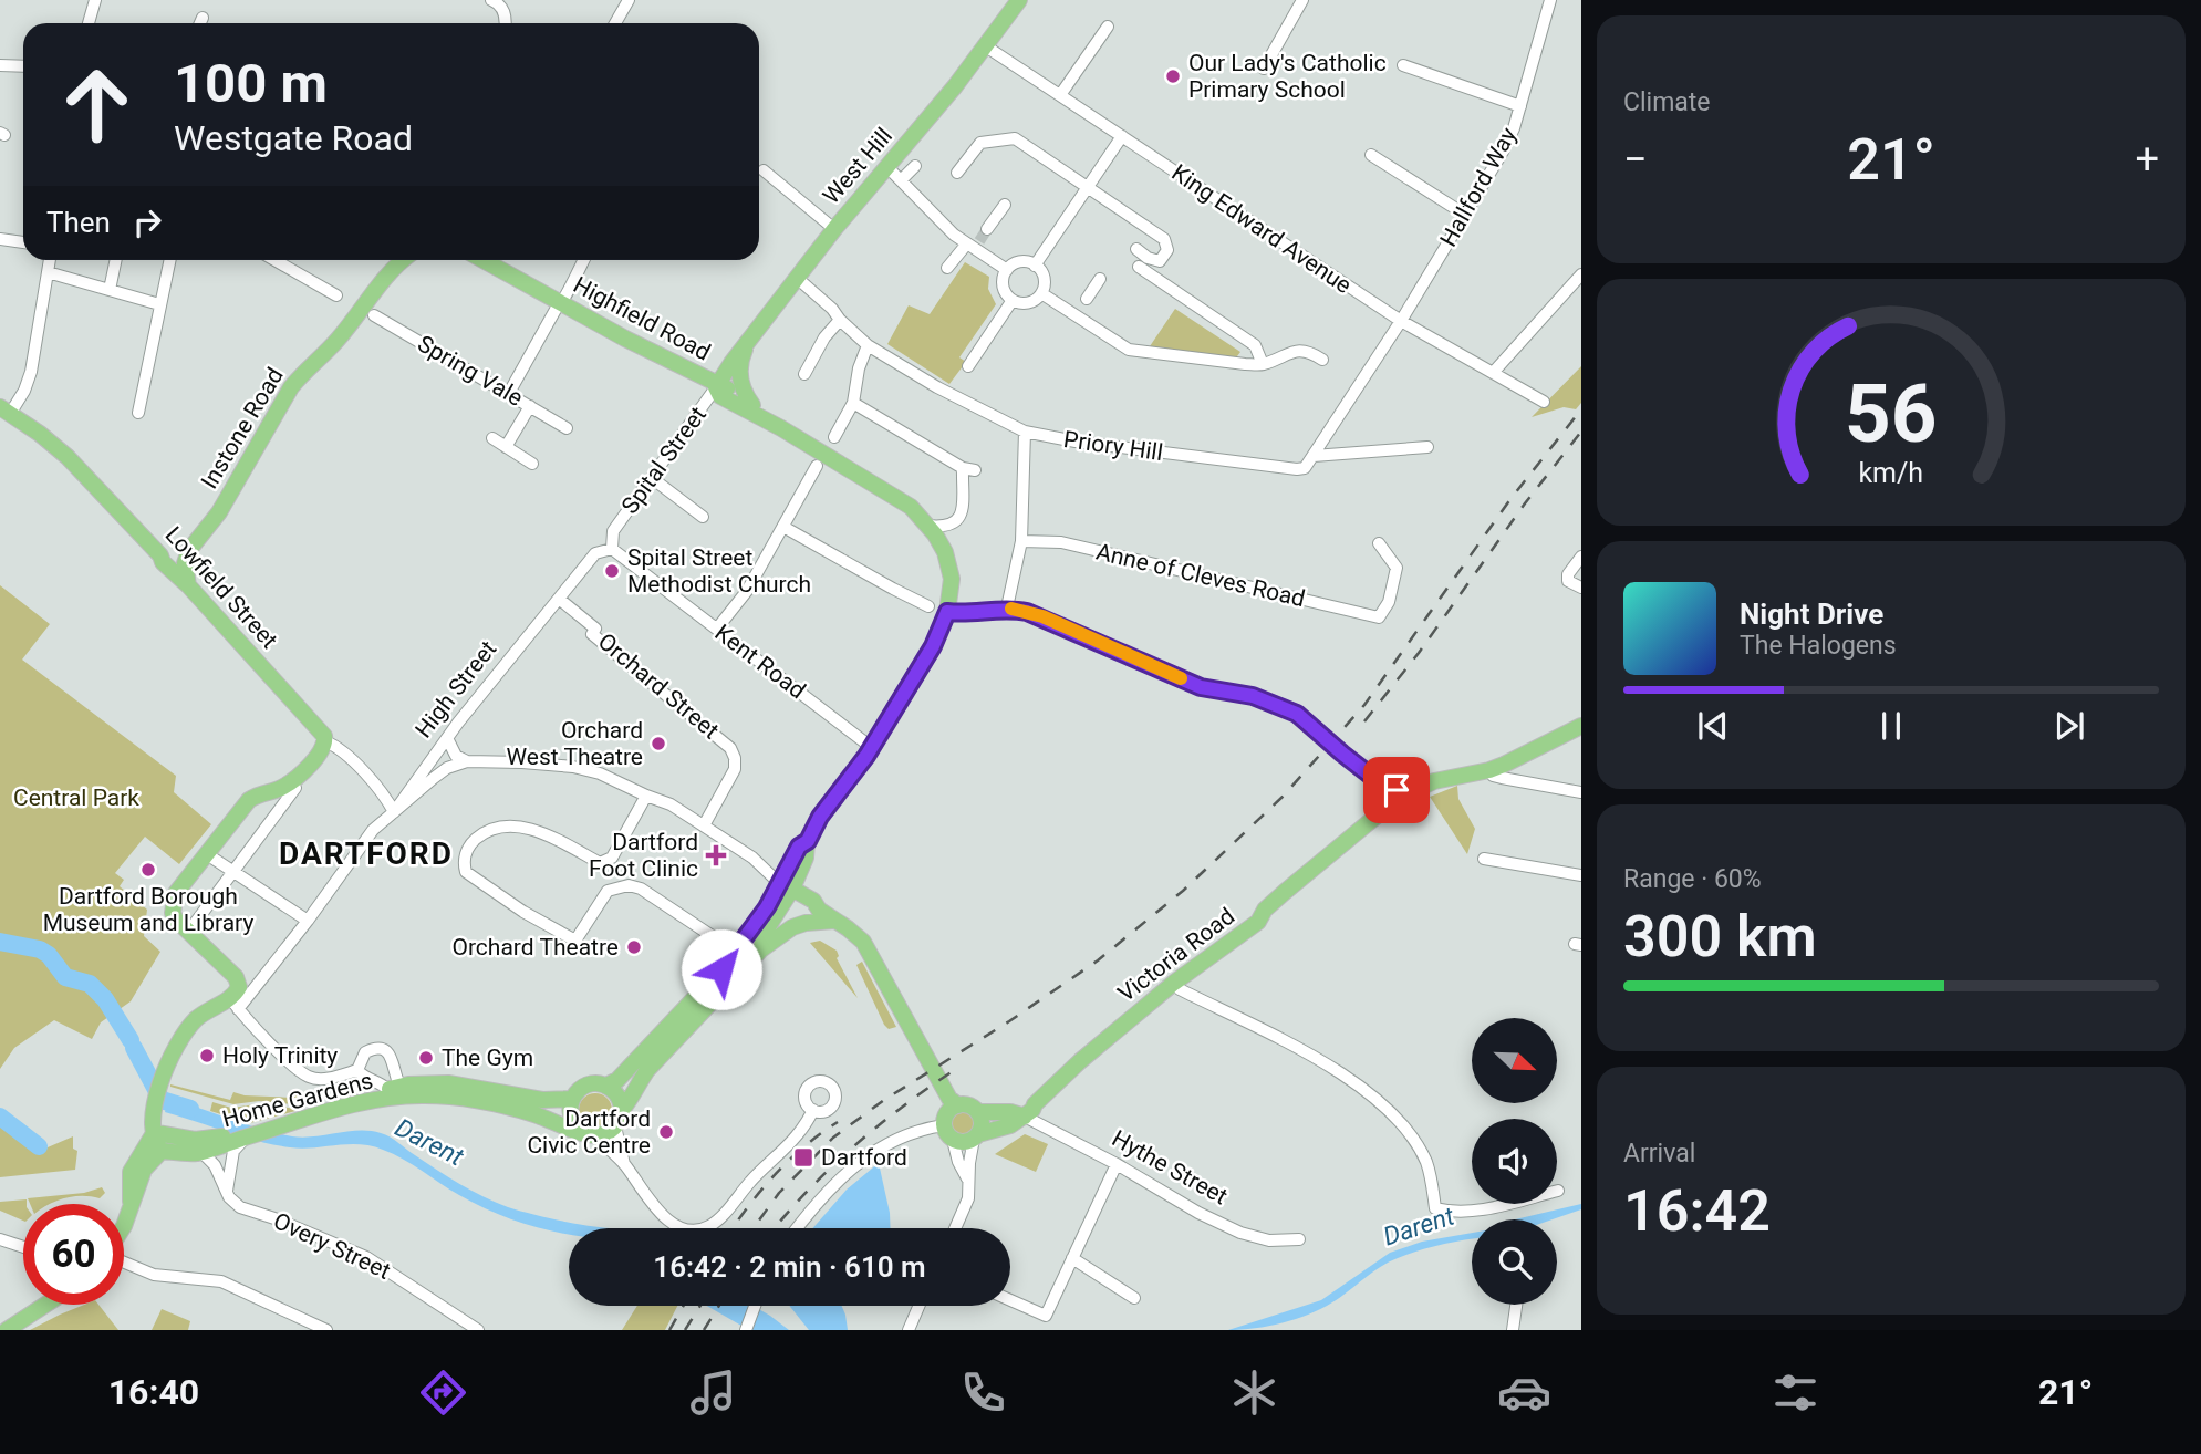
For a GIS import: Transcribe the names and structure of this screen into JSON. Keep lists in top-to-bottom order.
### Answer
{
  "streets": {
    "main road": [
      "West Hill",
      "Highfield Road",
      "Instone Road",
      "Lowfield Street",
      "High Street",
      "Victoria Road",
      "Home Gardens"
    ],
    "street": [
      "Hallford Way",
      "King Edward Avenue",
      "Spring Vale",
      "Priory Hill",
      "Spital Street",
      "Anne of Cleves Road",
      "Kent Road",
      "Orchard Street",
      "Hythe Street",
      "Overy Street"
    ]
  },
  "crossings": [
    ["West Hill", "King Edward Avenue"],
    ["West Hill", "Highfield Road"],
    ["West Hill", "Priory Hill"],
    ["West Hill", "Spital Street"],
    ["Hallford Way", "King Edward Avenue"],
    ["Highfield Road", "Spital Street"],
    ["Spital Street", "Kent Road"],
    ["Lowfield Street", "High Street"],
    ["Orchard Street", "High Street"],
    ["High Street", "Home Gardens"],
    ["Victoria Road", "Hythe Street"],
    ["Home Gardens", "Overy Street"]
  ],
  "districts": ["DARTFORD"],
  "water": ["Darent"],
  "parks": ["Central Park"],
  "places": {
    "other": [
      "Our Lady's Catholic Primary School",
      "Spital Street Methodist Church",
      "Orchard West Theatre",
      "Dartford Borough Museum and Library",
      "Orchard Theatre",
      "Holy Trinity",
      "The Gym",
      "Dartford Civic Centre"
    ],
    "health": ["Dartford Foot Clinic"],
    "transit": ["Dartford"]
  },
  "north": "bottom right",
  "page": {
    "tile": [
      "Climate",
      ["Range · 60%", "300 km"],
      ["Arrival", "16:42"]
    ],
    "turn": ["100 m", "Westgate Road"],
    "heat": ["−", "21°", "+"],
    "then": "Then",
    "song": ["Night Drive", "The Halogens"],
    "limit": "60",
    "trip": "16:42 · 2 min · 610 m",
    "tabs": ["16:40", "21°"],
    "gauge": ["56", "km/h"]
  }
}
